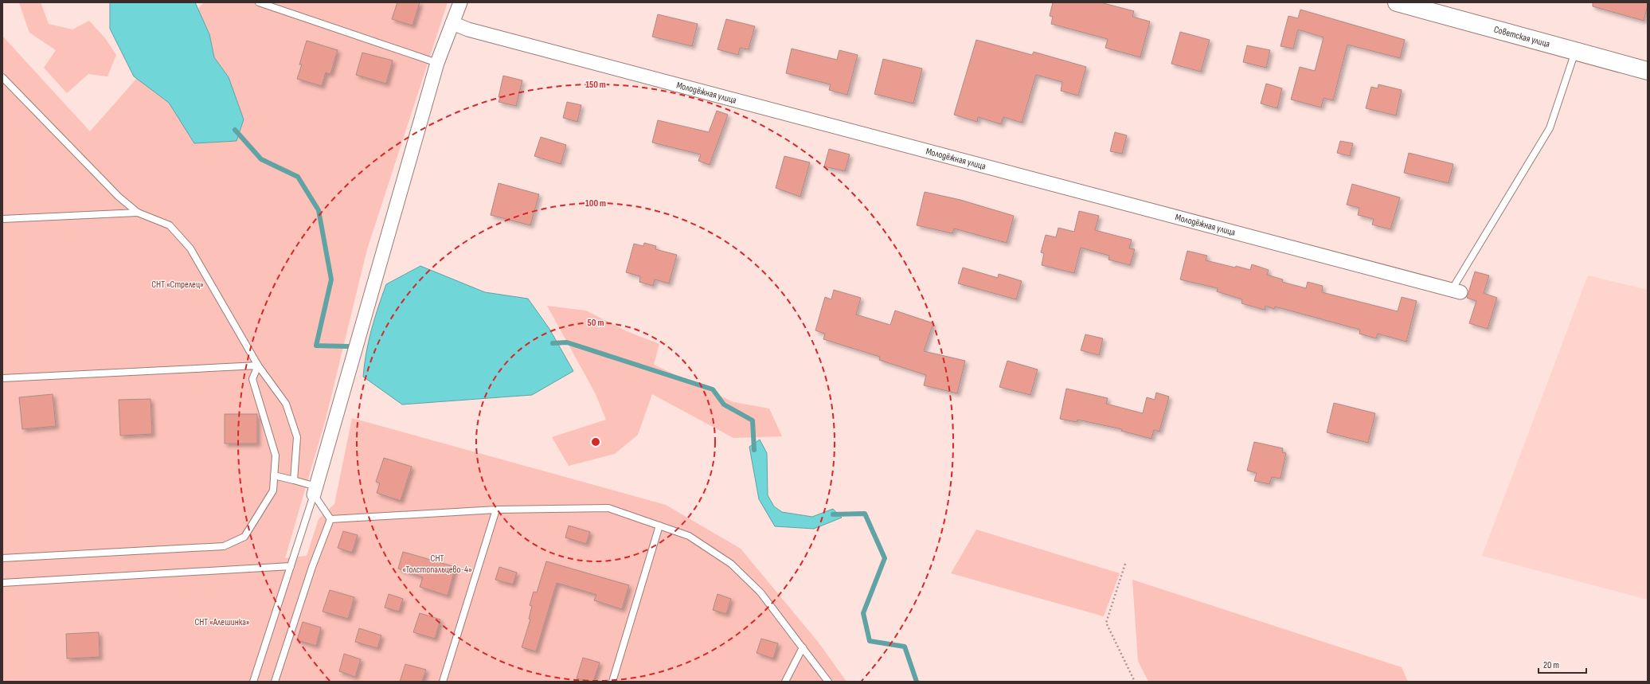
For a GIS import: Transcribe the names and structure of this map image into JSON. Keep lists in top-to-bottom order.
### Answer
{
  "streets": {
    "street": ["Советская улица", "Молодёжная улица"]
  },
  "parks": ["СНТ «Стрелец»", "СНТ «Толстопальцево-4»", "СНТ «Алешинка»"],
  "scale_bar": "20 m",
  "rings": ["150 m", "100 m", "50 m"]
}
